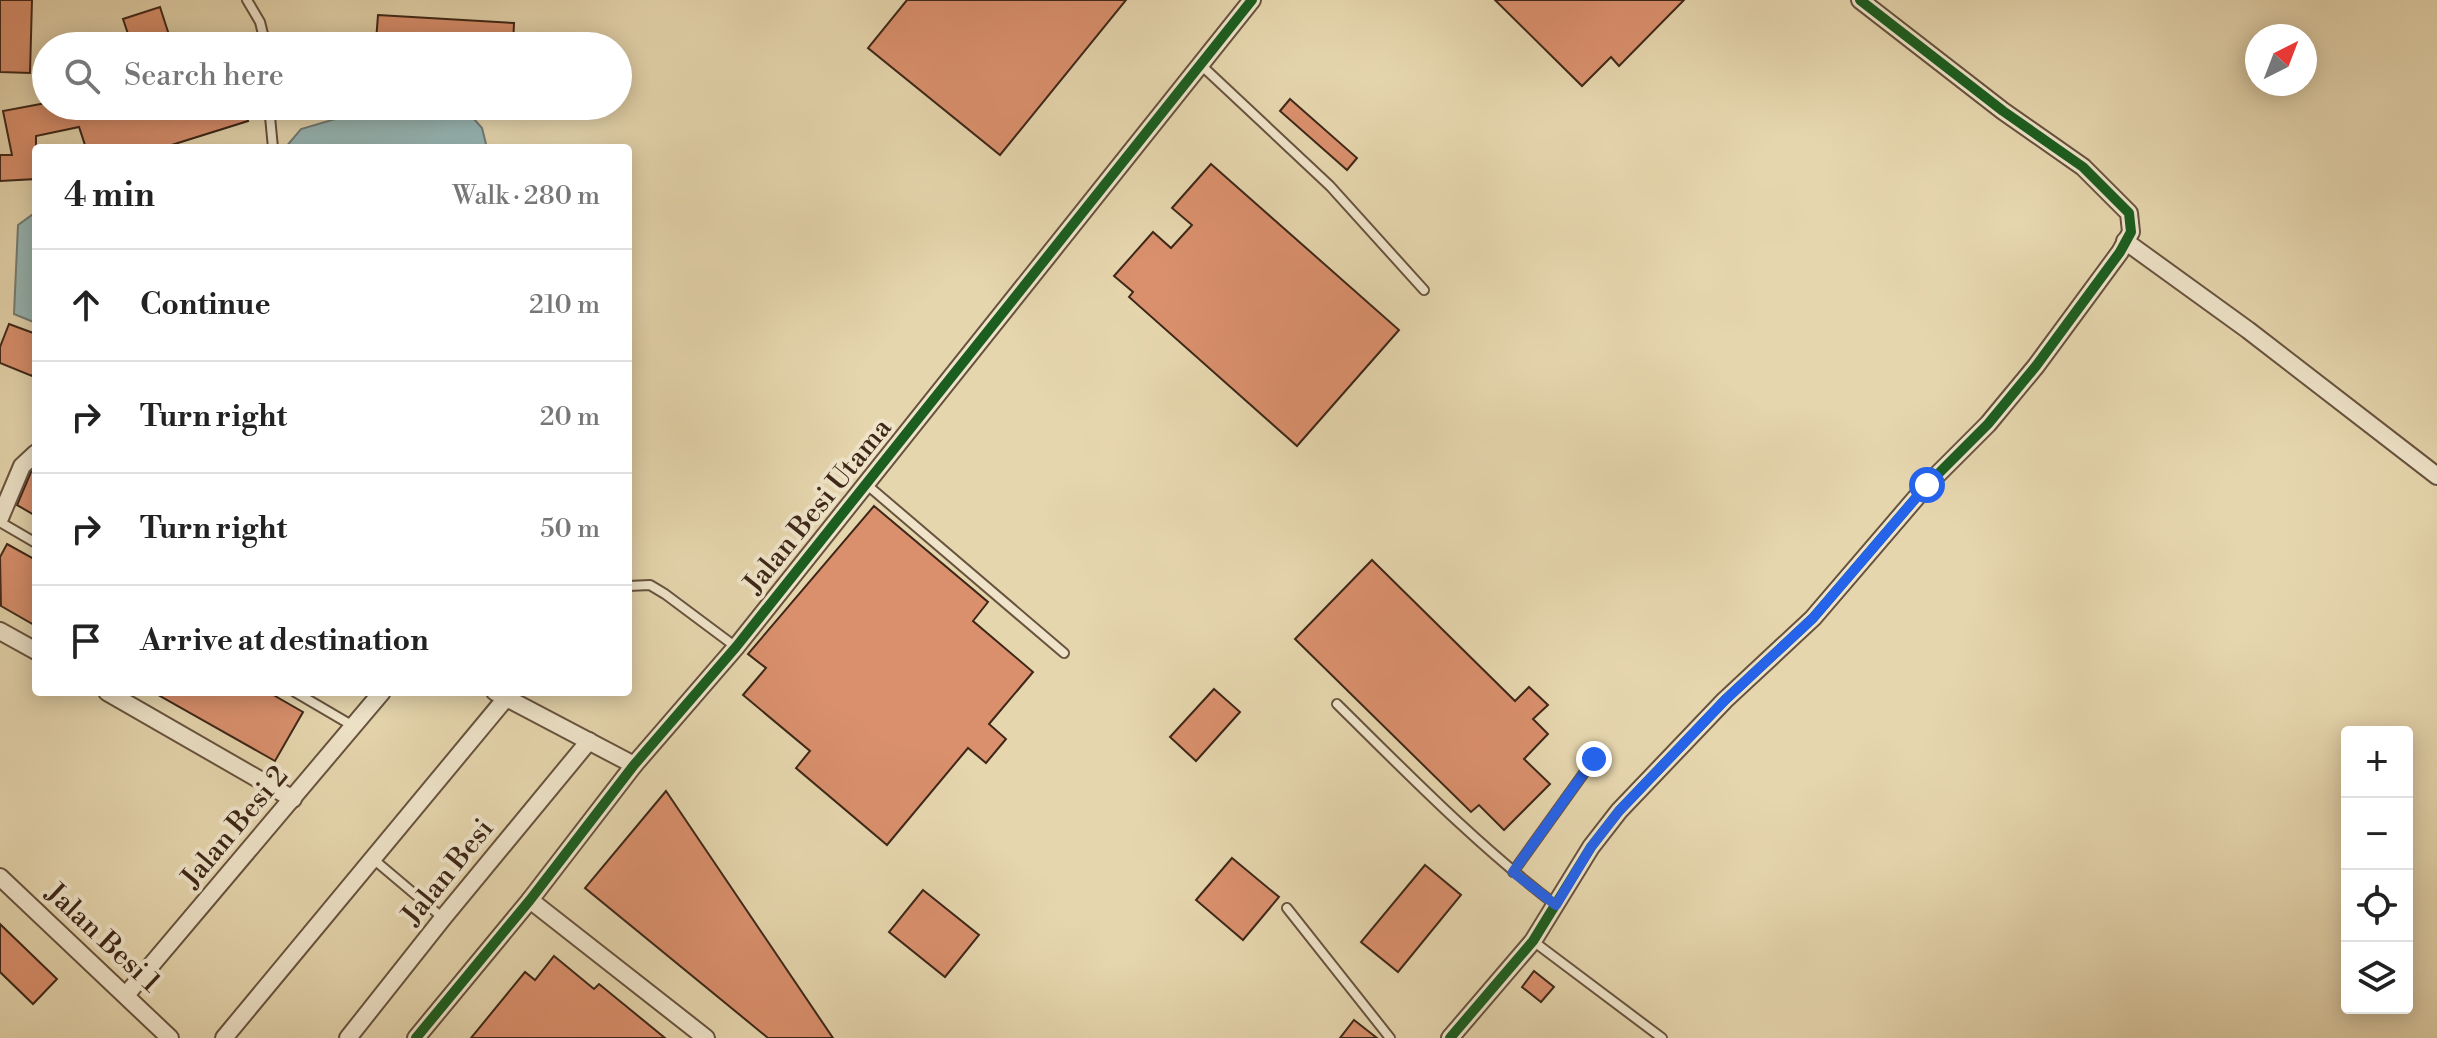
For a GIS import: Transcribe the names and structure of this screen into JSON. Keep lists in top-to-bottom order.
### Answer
{
  "streets": {
    "street": [
      "Jalan Besi Utama",
      "Jalan Besi 2",
      "Jalan Besi",
      "Jalan Besi 1"
    ]
  },
  "crossings": [
    ["Jalan Besi 2", "Jalan Besi 1"]
  ],
  "north": "top right",
  "page": {
    "search": "Search here",
    "heading": ["4 min", "Walk · 280 m"],
    "list": [
      ["Continue", "210 m"],
      ["Turn right", "20 m"],
      ["Turn right", "50 m"],
      "Arrive at destination"
    ],
    "map_buttons": ["+", "−"]
  }
}
